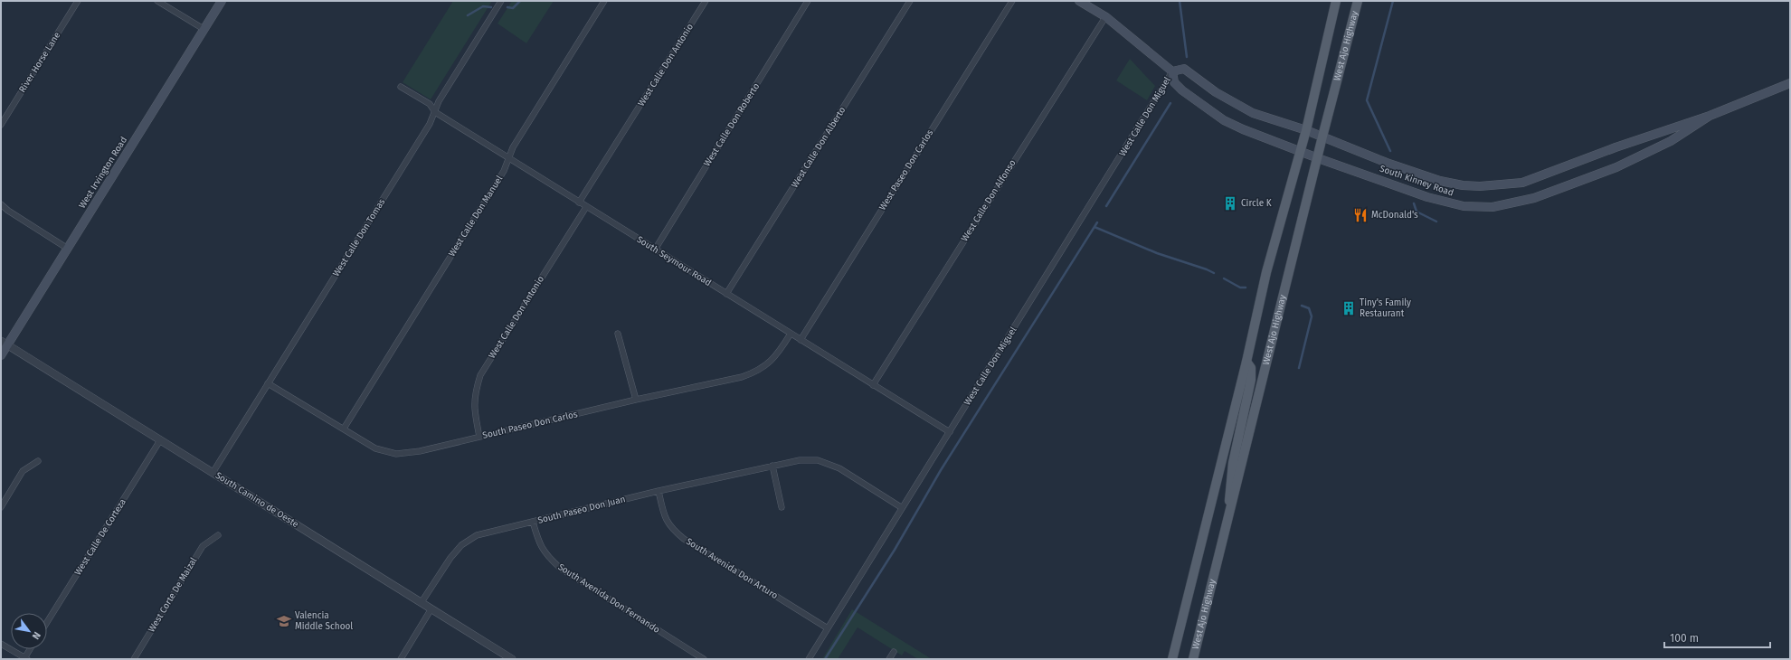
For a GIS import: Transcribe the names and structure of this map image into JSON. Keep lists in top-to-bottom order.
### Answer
{
  "streets": {
    "main road": ["West Ajo Highway", "West Irvington Road", "South Kinney Road"],
    "street": [
      "River Horse Lane",
      "West Calle Don Antonio",
      "West Calle Don Miguel",
      "West Calle Don Roberto",
      "West Calle Don Alberto",
      "West Paseo Don Carlos",
      "West Calle Don Alfonso",
      "West Calle Don Manuel",
      "West Calle Don Tomas",
      "South Seymour Road",
      "South Paseo Don Carlos",
      "South Camino de Oeste",
      "South Paseo Don Juan",
      "West Calle De Corteza",
      "South Avenida Don Arturo",
      "West Corte De Maizal",
      "South Avenida Don Fernando"
    ]
  },
  "crossings": [
    ["West Ajo Highway", "South Kinney Road"],
    ["West Calle Don Antonio", "South Seymour Road"],
    ["West Calle Don Antonio", "South Paseo Don Carlos"],
    ["West Calle Don Miguel", "South Kinney Road"],
    ["West Calle Don Miguel", "South Seymour Road"],
    ["West Calle Don Miguel", "South Paseo Don Juan"],
    ["West Calle Don Miguel", "South Avenida Don Arturo"],
    ["West Calle Don Roberto", "South Seymour Road"],
    ["West Calle Don Alberto", "South Seymour Road"],
    ["West Paseo Don Carlos", "South Seymour Road"],
    ["West Irvington Road", "South Camino de Oeste"],
    ["South Kinney Road", "West Calle Don Alfonso"],
    ["West Calle Don Alfonso", "South Seymour Road"],
    ["West Calle Don Manuel", "South Seymour Road"],
    ["West Calle Don Manuel", "South Paseo Don Carlos"],
    ["West Calle Don Tomas", "South Seymour Road"],
    ["West Calle Don Tomas", "South Paseo Don Carlos"],
    ["West Calle Don Tomas", "South Camino de Oeste"],
    ["South Seymour Road", "South Paseo Don Carlos"],
    ["South Camino de Oeste", "South Paseo Don Juan"],
    ["South Camino de Oeste", "West Calle De Corteza"],
    ["South Paseo Don Juan", "South Avenida Don Arturo"],
    ["South Paseo Don Juan", "South Avenida Don Fernando"]
  ],
  "places": {
    "building": ["Circle K", "Tiny's Family Restaurant"],
    "restaurant": ["McDonald's"],
    "school or university": ["Valencia Middle School"]
  },
  "scale_bar": "100 m",
  "north": "bottom right"
}
